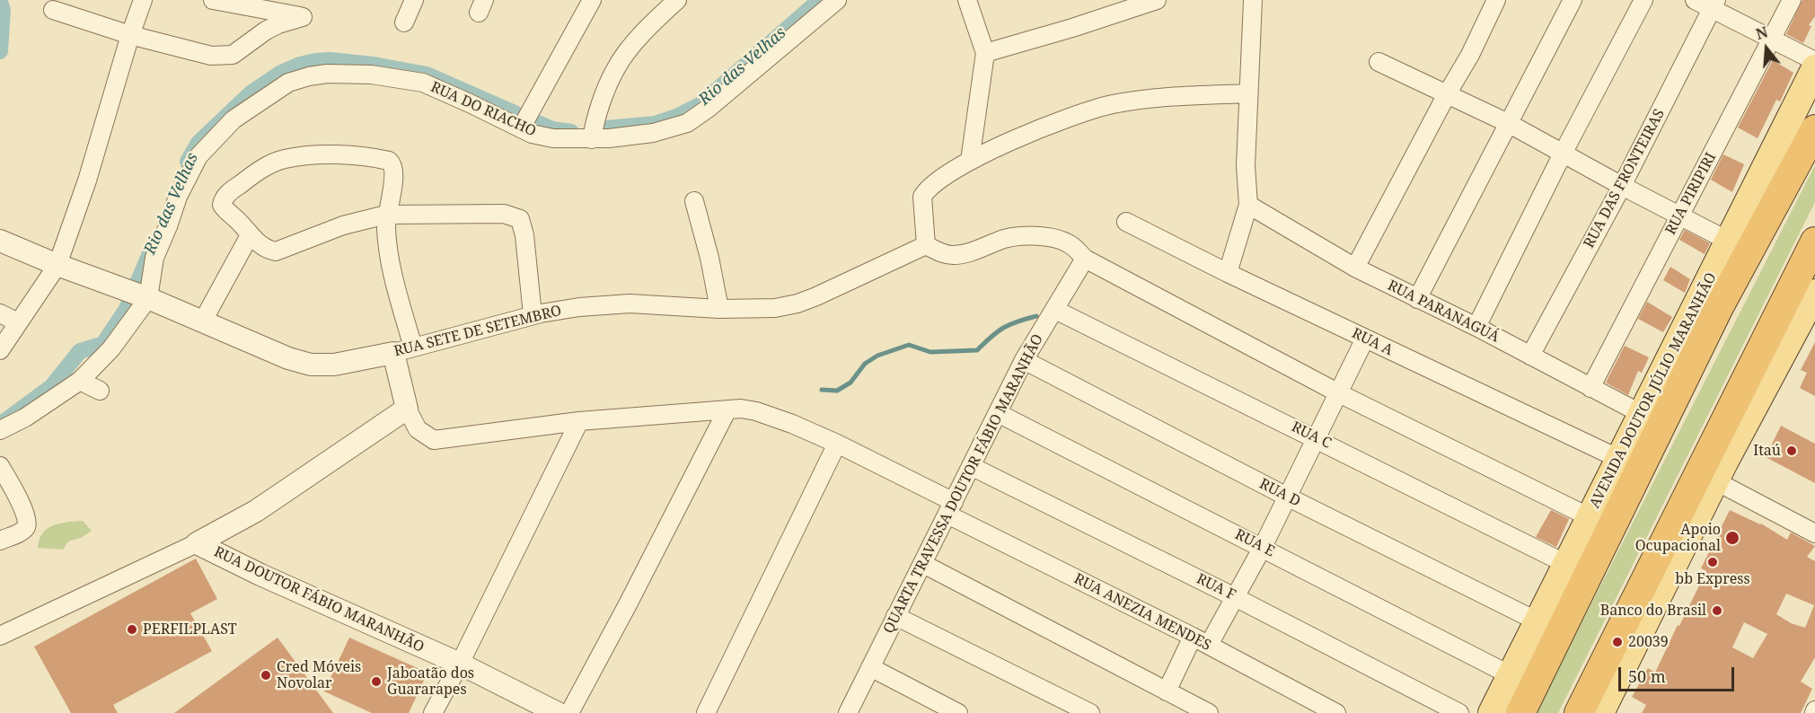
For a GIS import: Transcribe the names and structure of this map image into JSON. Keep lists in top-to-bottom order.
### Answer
{
  "streets": {
    "highway": ["AVENIDA DOUTOR JÚLIO MARANHÃO"],
    "street": [
      "RUA DO RIACHO",
      "RUA DAS FRONTEIRAS",
      "RUA PIRIPIRI",
      "RUA PARANAGUÁ",
      "RUA SETE DE SETEMBRO",
      "RUA A",
      "RUA C",
      "QUARTA TRAVESSA DOUTOR FÁBIO MARANHÃO",
      "RUA D",
      "RUA E",
      "RUA F",
      "RUA DOUTOR FÁBIO MARANHÃO",
      "RUA ANEZIA MENDES"
    ]
  },
  "crossings": [
    ["RUA DO RIACHO", "RUA SETE DE SETEMBRO"],
    ["RUA DAS FRONTEIRAS", "RUA PARANAGUÁ"],
    ["RUA PIRIPIRI", "RUA PARANAGUÁ"],
    ["RUA PARANAGUÁ", "AVENIDA DOUTOR JÚLIO MARANHÃO"],
    ["RUA A", "AVENIDA DOUTOR JÚLIO MARANHÃO"],
    ["AVENIDA DOUTOR JÚLIO MARANHÃO", "RUA C"],
    ["AVENIDA DOUTOR JÚLIO MARANHÃO", "RUA D"],
    ["AVENIDA DOUTOR JÚLIO MARANHÃO", "RUA E"],
    ["RUA C", "QUARTA TRAVESSA DOUTOR FÁBIO MARANHÃO"],
    ["QUARTA TRAVESSA DOUTOR FÁBIO MARANHÃO", "RUA D"],
    ["QUARTA TRAVESSA DOUTOR FÁBIO MARANHÃO", "RUA E"],
    ["QUARTA TRAVESSA DOUTOR FÁBIO MARANHÃO", "RUA F"],
    ["QUARTA TRAVESSA DOUTOR FÁBIO MARANHÃO", "RUA ANEZIA MENDES"]
  ],
  "water": ["Rio das Velhas"],
  "places": [
    "Itaú",
    "Apoio Ocupacional",
    "bb Express",
    "Banco do Brasil",
    "PERFILPLAST",
    "20039",
    "Cred Móveis Novolar",
    "Jaboatão dos Guararapes"
  ],
  "scale_bar": "50 m",
  "north": "top"
}
